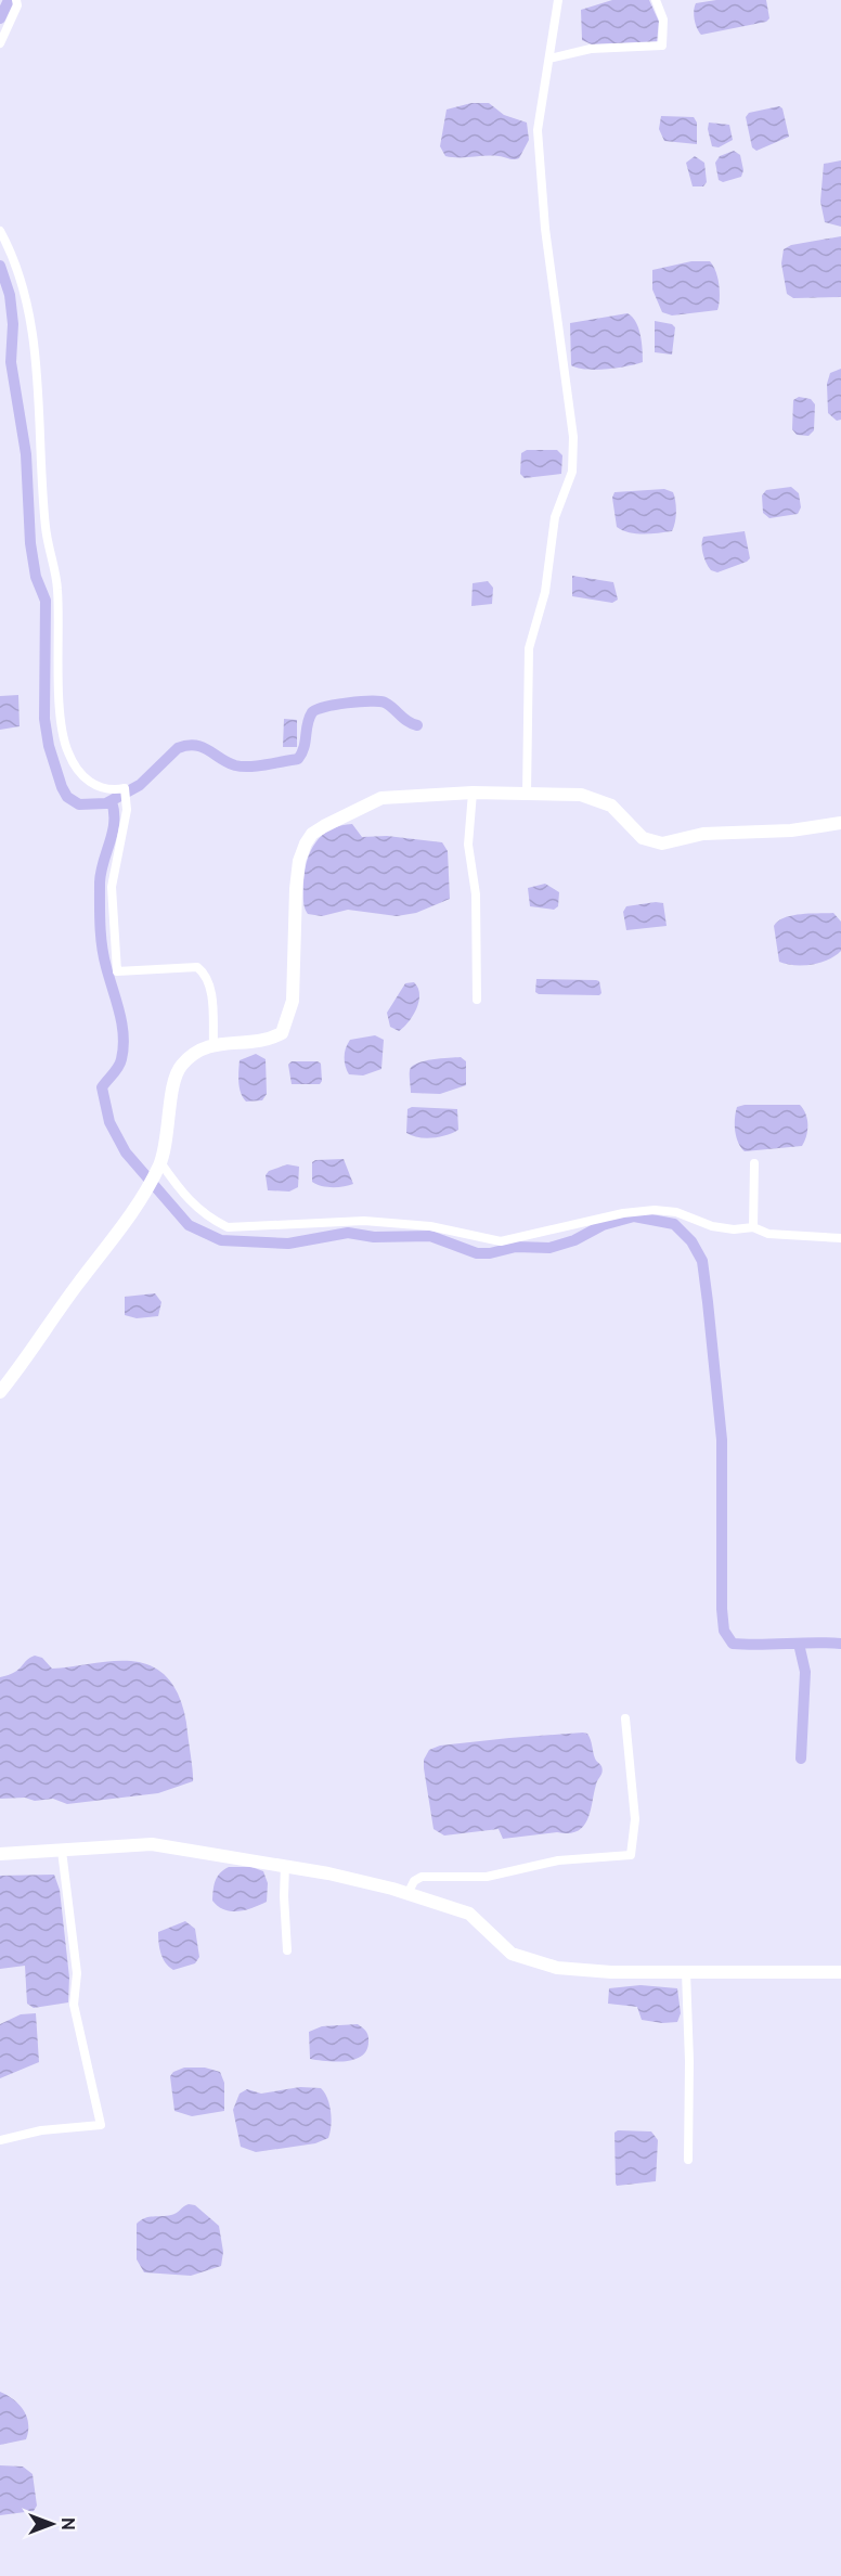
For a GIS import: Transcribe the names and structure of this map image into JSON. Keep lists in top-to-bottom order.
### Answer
{
  "north": "right"
}
